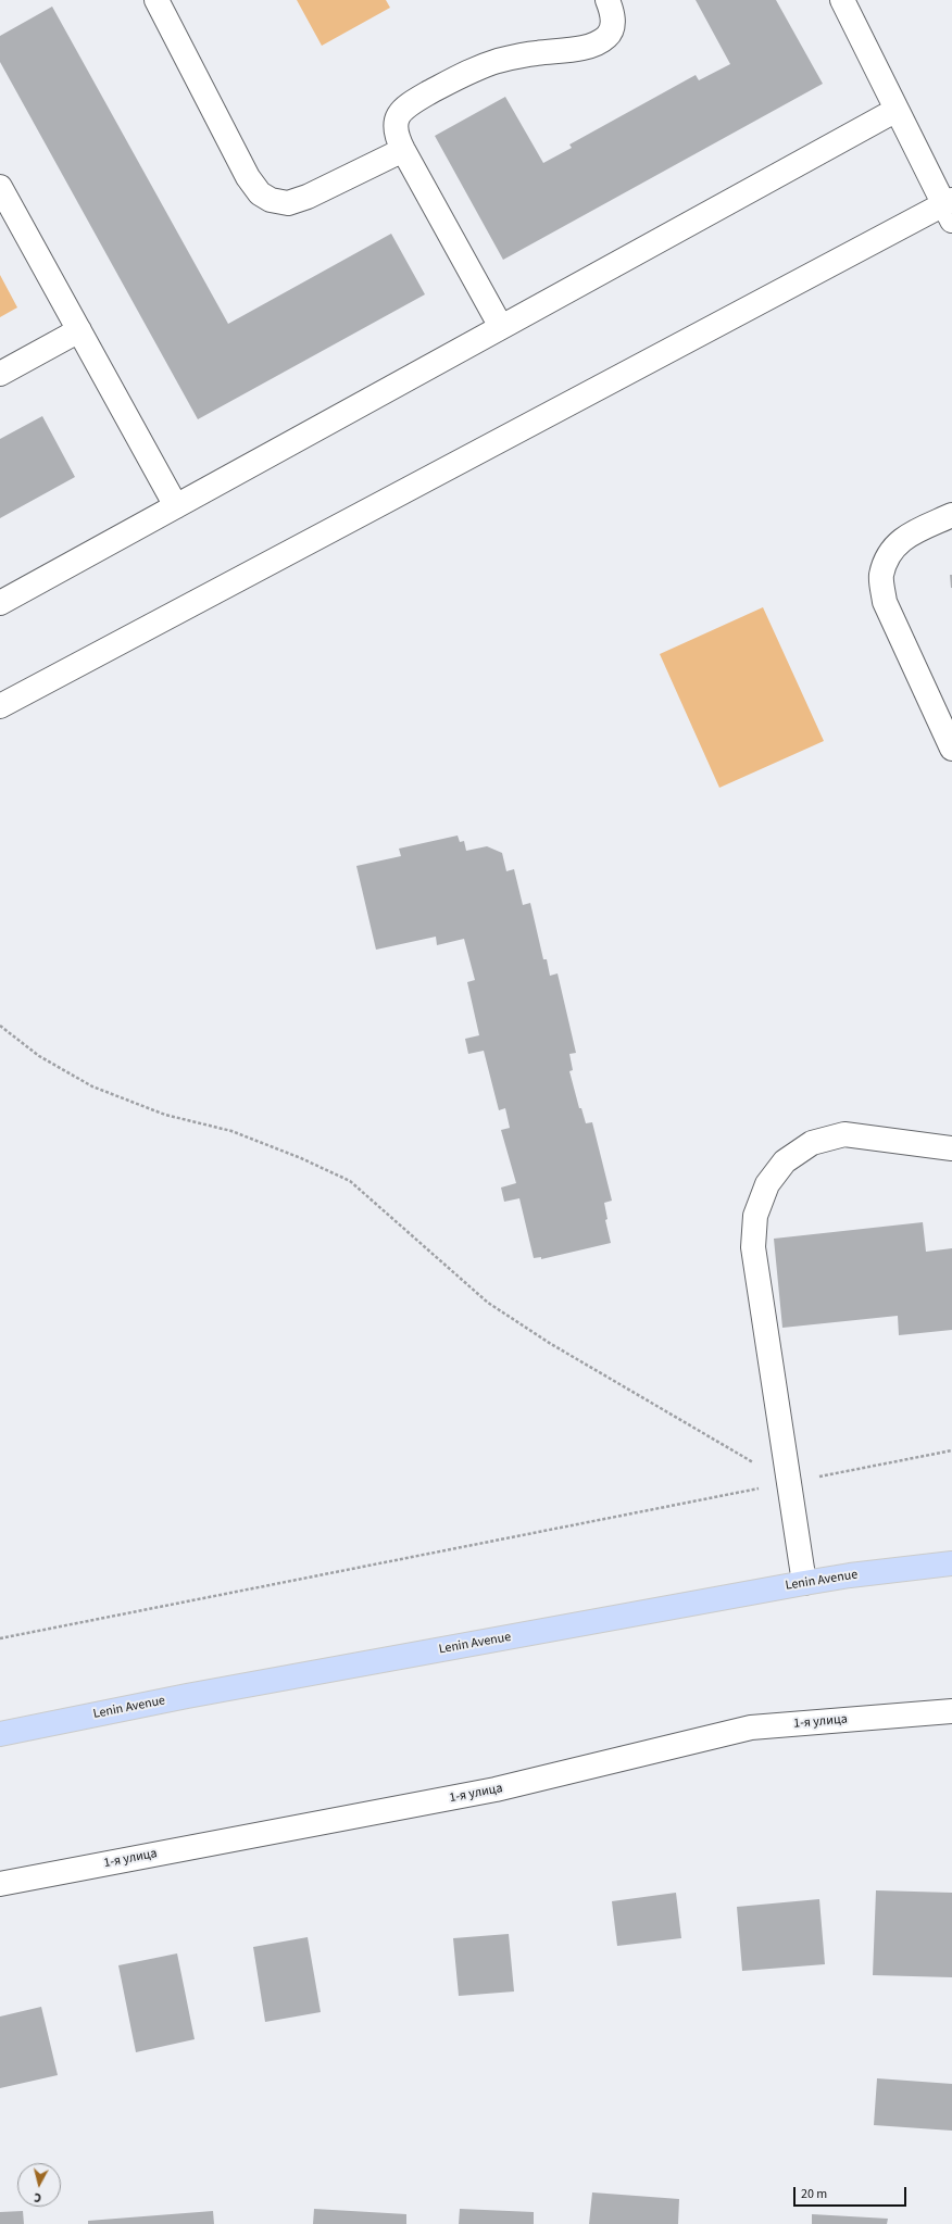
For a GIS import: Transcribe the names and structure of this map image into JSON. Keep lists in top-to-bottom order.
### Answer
{
  "streets": {
    "main road": ["Lenin Avenue"],
    "street": ["1-я улица"]
  },
  "scale_bar": "20 m",
  "north": "bottom"
}
